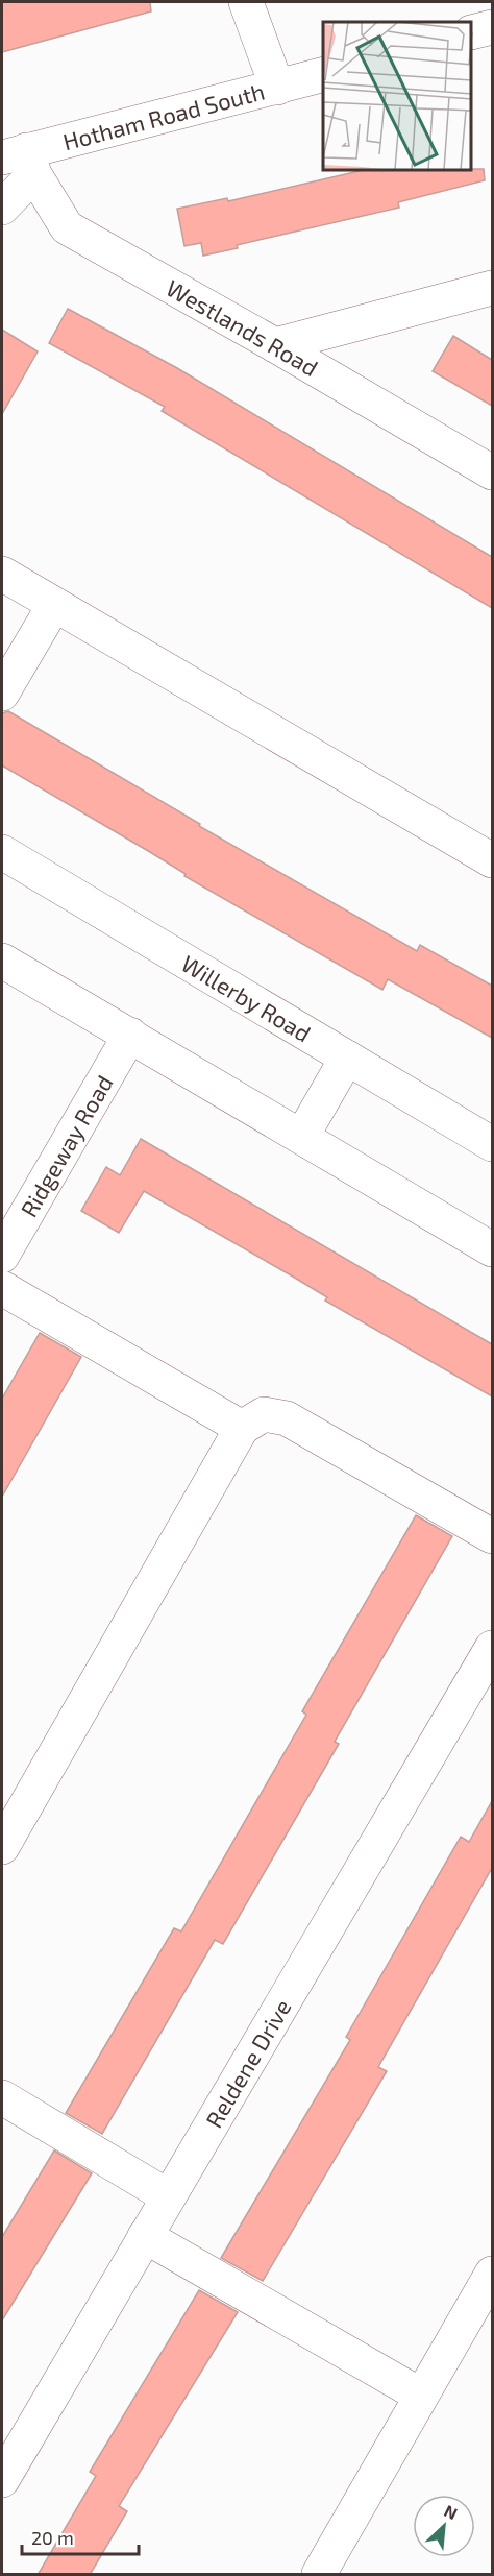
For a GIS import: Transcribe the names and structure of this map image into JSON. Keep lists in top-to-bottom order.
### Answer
{
  "streets": {
    "street": [
      "Hotham Road South",
      "Westlands Road",
      "Willerby Road",
      "Ridgeway Road",
      "Reldene Drive"
    ]
  },
  "crossings": [
    ["Hotham Road South", "Westlands Road"]
  ],
  "scale_bar": "20 m",
  "north": "top right"
}
